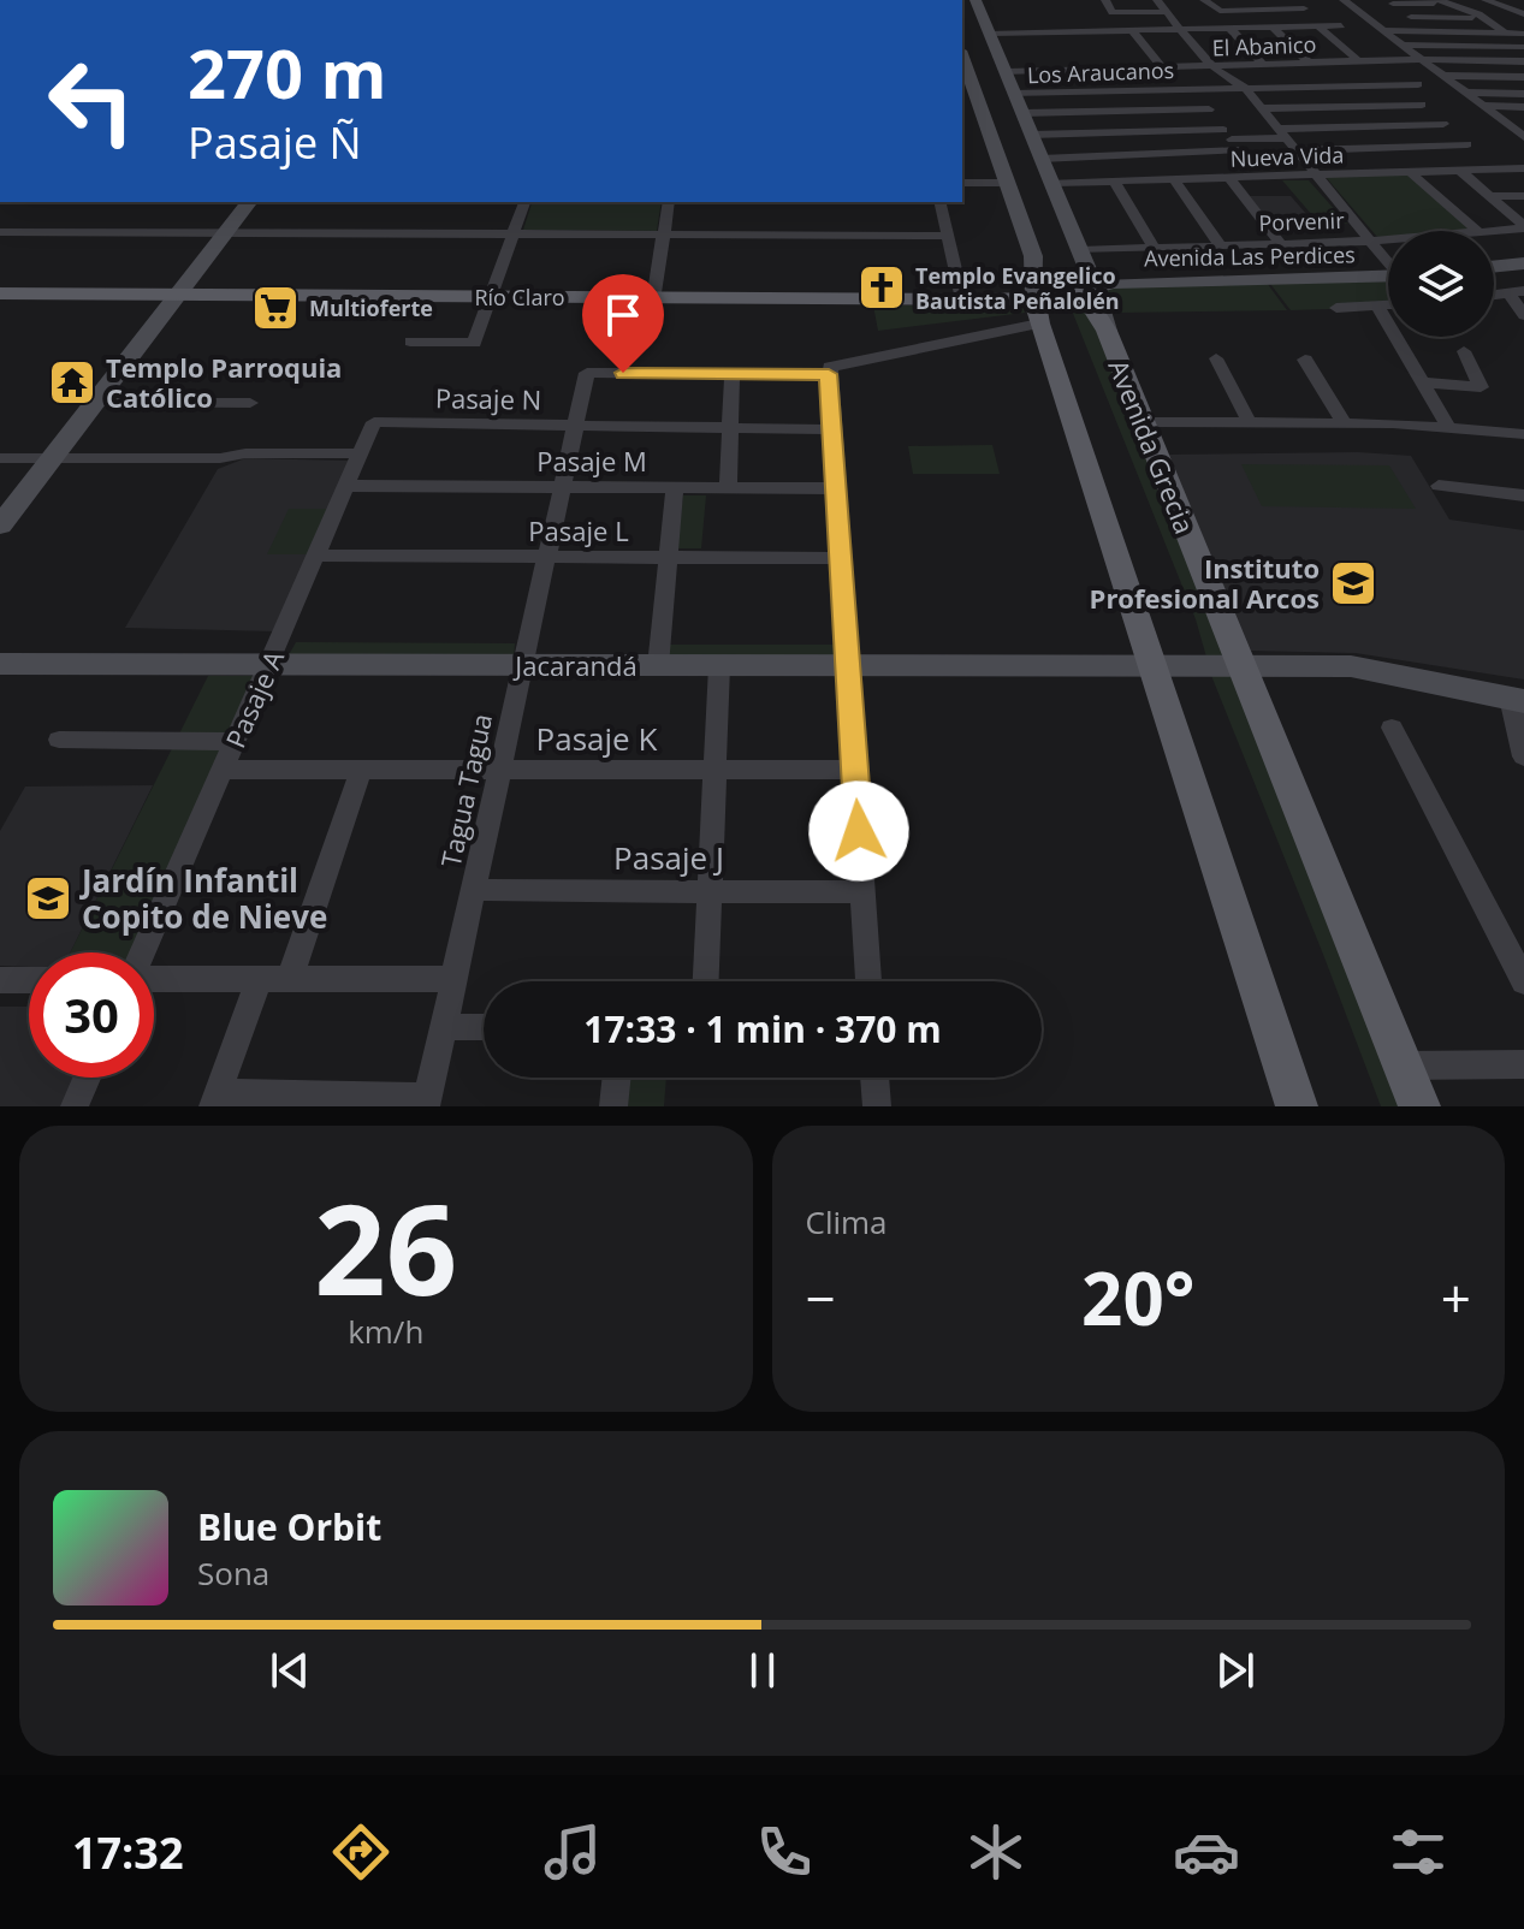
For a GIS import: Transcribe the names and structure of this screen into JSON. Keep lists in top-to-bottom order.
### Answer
{
  "streets": {
    "main road": [
      "Avenida Las Perdices",
      "Río Claro",
      "Avenida Grecia",
      "Jacarandá"
    ],
    "street": [
      "El Abanico",
      "Los Araucanos",
      "Nueva Vida",
      "Porvenir",
      "Pasaje N",
      "Pasaje M",
      "Pasaje L",
      "Pasaje A",
      "Pasaje K",
      "Tagua Tagua",
      "Pasaje J"
    ]
  },
  "crossings": [
    ["Avenida Las Perdices", "Río Claro"],
    ["Avenida Las Perdices", "Avenida Grecia"],
    ["Río Claro", "Avenida Grecia"],
    ["Pasaje N", "Pasaje A"],
    ["Pasaje N", "Tagua Tagua"],
    ["Avenida Grecia", "Jacarandá"],
    ["Pasaje M", "Pasaje A"],
    ["Pasaje M", "Tagua Tagua"],
    ["Pasaje L", "Pasaje A"],
    ["Pasaje L", "Tagua Tagua"],
    ["Jacarandá", "Pasaje A"],
    ["Jacarandá", "Tagua Tagua"],
    ["Pasaje A", "Pasaje K"],
    ["Pasaje K", "Tagua Tagua"],
    ["Tagua Tagua", "Pasaje J"]
  ],
  "places": {
    "church": ["Templo Evangelico Bautista Peñalolén"],
    "supermarket": ["Multioferte"],
    "temple": ["Templo Parroquia Católico"],
    "school or university": ["Instituto Profesional Arcos", "Jardín Infantil Copito de Nieve"]
  },
  "page": {
    "turn": ["270 m", "Pasaje Ñ"],
    "limit": "30",
    "trip": "17:33 · 1 min · 370 m",
    "tile": [
      ["26", "km/h"],
      "Clima"
    ],
    "heat": ["−", "20°", "+"],
    "song": ["Blue Orbit", "Sona"],
    "tabs": "17:32"
  }
}
